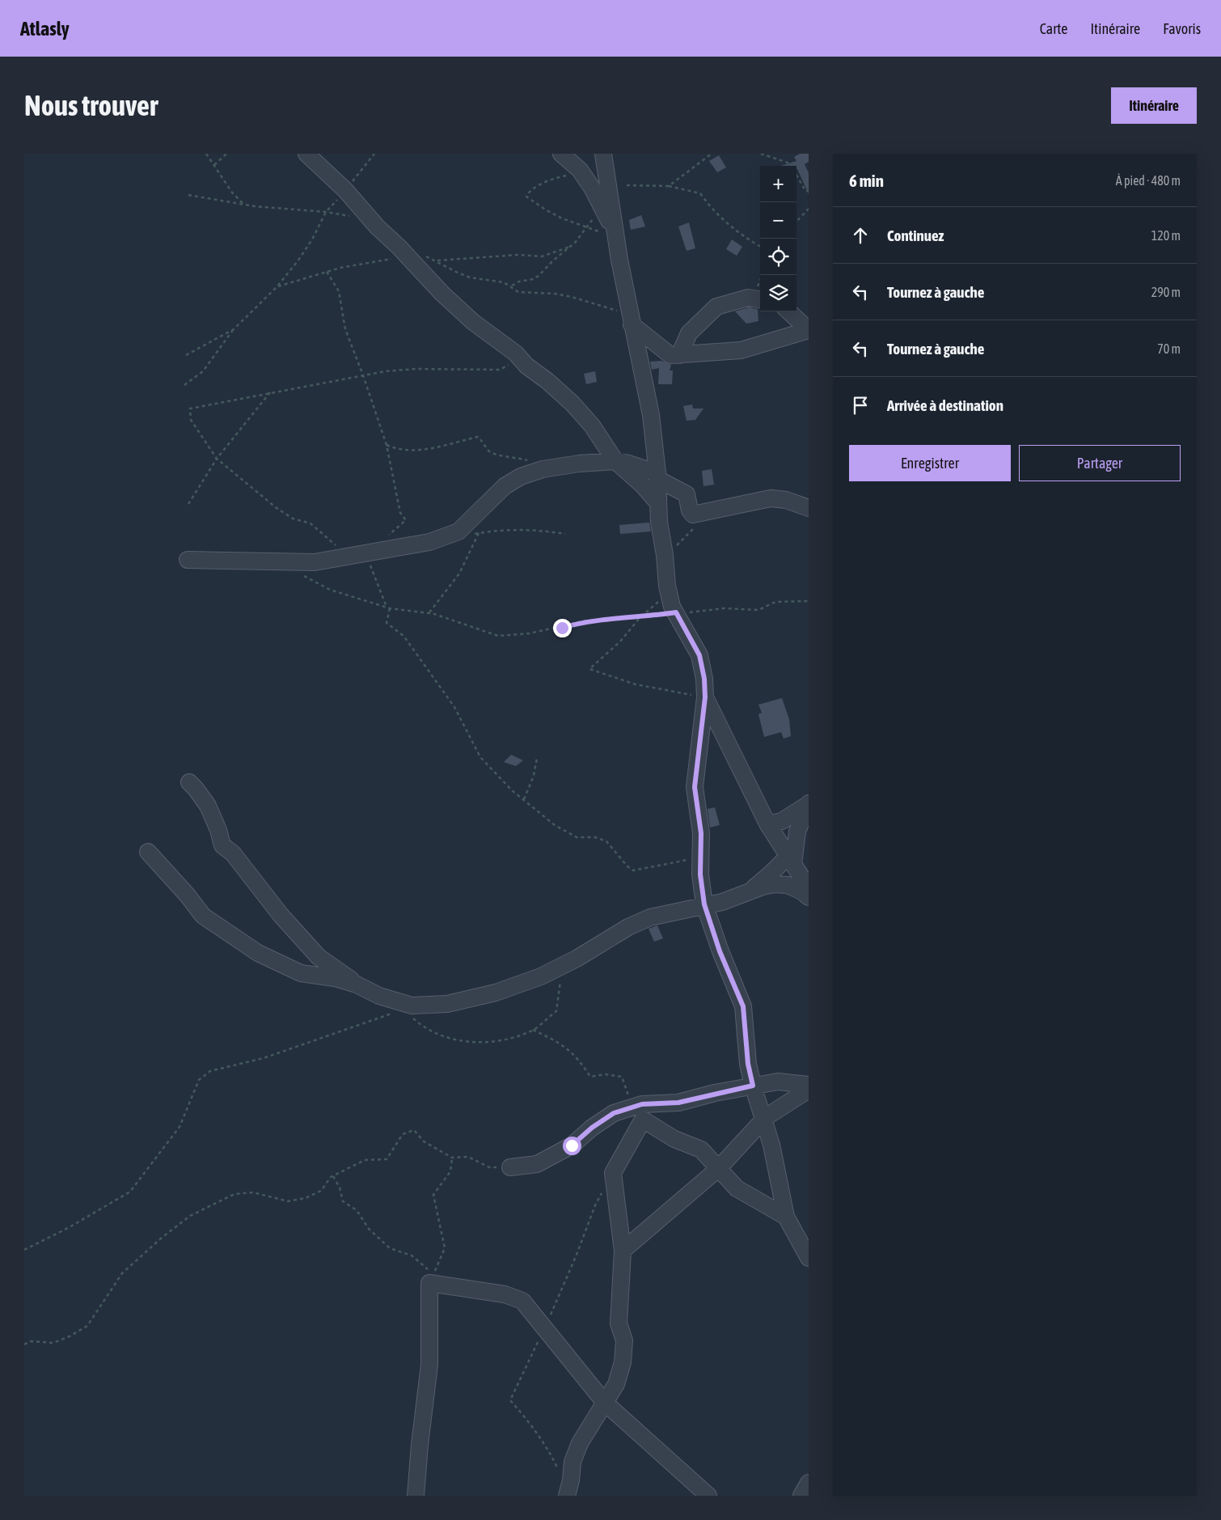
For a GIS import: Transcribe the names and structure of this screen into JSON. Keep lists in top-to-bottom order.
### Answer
{
  "page": {
    "header": "Atlasly",
    "nav": ["Carte", "Itinéraire", "Favoris"],
    "buttons": [
      "Itinéraire",
      ["Enregistrer", "Partager"]
    ],
    "title": "Nous trouver",
    "heading": ["6 min", "À pied · 480 m"],
    "map_buttons": ["+", "−"],
    "list": [
      ["Continuez", "120 m"],
      ["Tournez à gauche", "290 m"],
      ["Tournez à gauche", "70 m"],
      "Arrivée à destination"
    ]
  }
}
